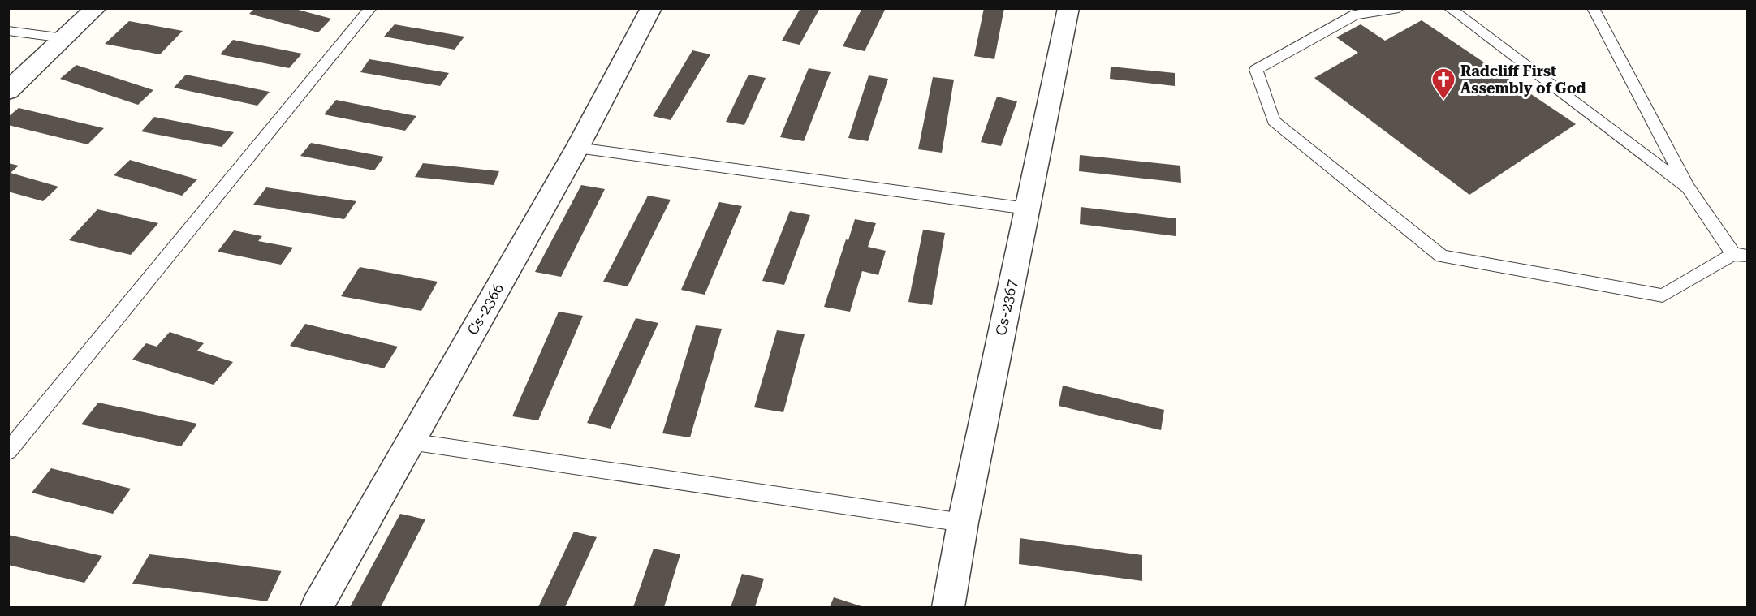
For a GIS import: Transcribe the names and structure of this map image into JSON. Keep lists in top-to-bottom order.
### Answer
{
  "streets": {
    "street": ["Cs-2367", "Cs-2366"]
  },
  "places": {
    "church": ["Radcliff First Assembly of God"]
  }
}
